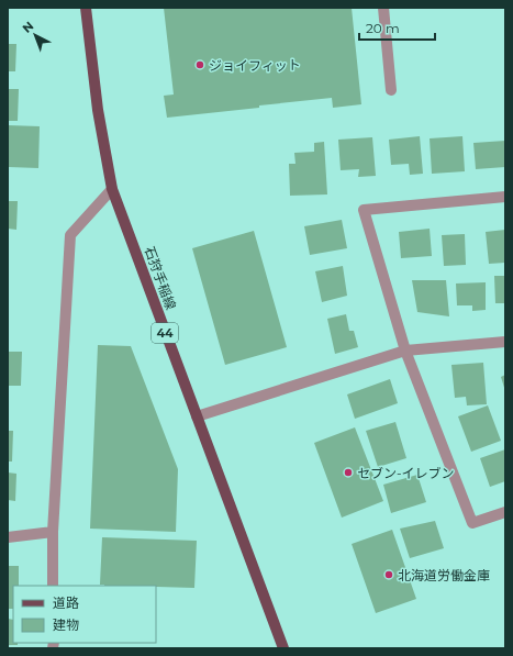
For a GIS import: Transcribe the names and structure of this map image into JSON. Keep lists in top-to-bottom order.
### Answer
{
  "streets": {
    "main road": ["石狩手稲線", "44"]
  },
  "places": ["ジョイフィット", "セブン-イレブン", "北海道労働金庫"],
  "legend": ["道路", "建物"],
  "scale_bar": "20 m",
  "north": "top left"
}
